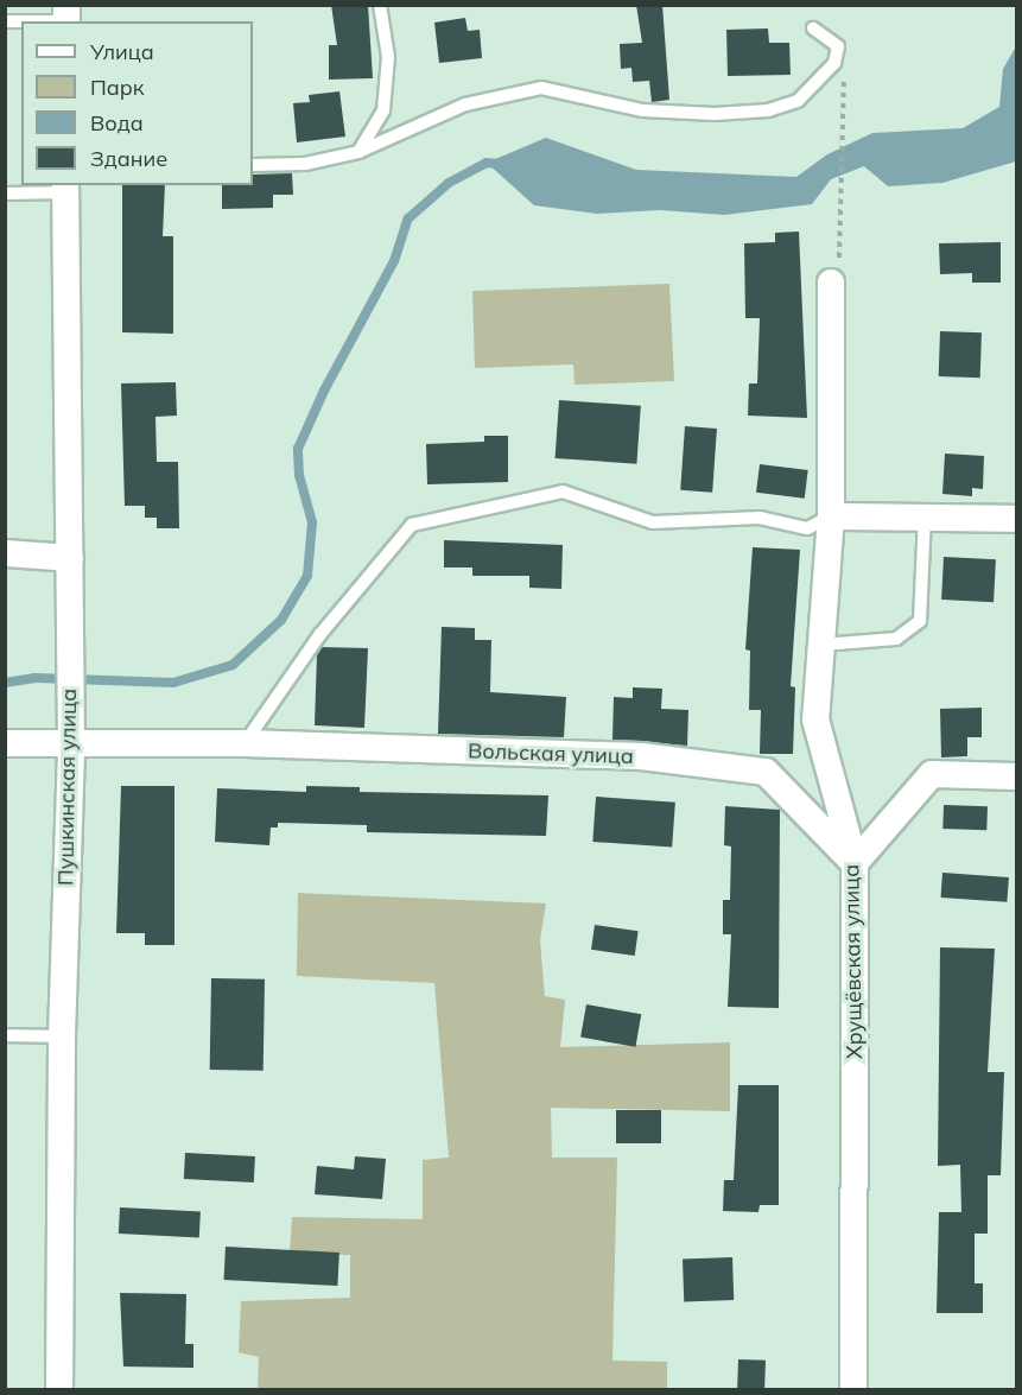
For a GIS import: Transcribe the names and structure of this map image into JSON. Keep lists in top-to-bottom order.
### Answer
{
  "streets": {
    "street": ["Вольская улица", "Пушкинская улица", "Хрущёвская улица"]
  },
  "crossings": [
    ["Вольская улица", "Пушкинская улица"],
    ["Вольская улица", "Хрущёвская улица"]
  ],
  "legend": [
    "Улица",
    "Парк",
    "Вода",
    "Здание"
  ]
}
